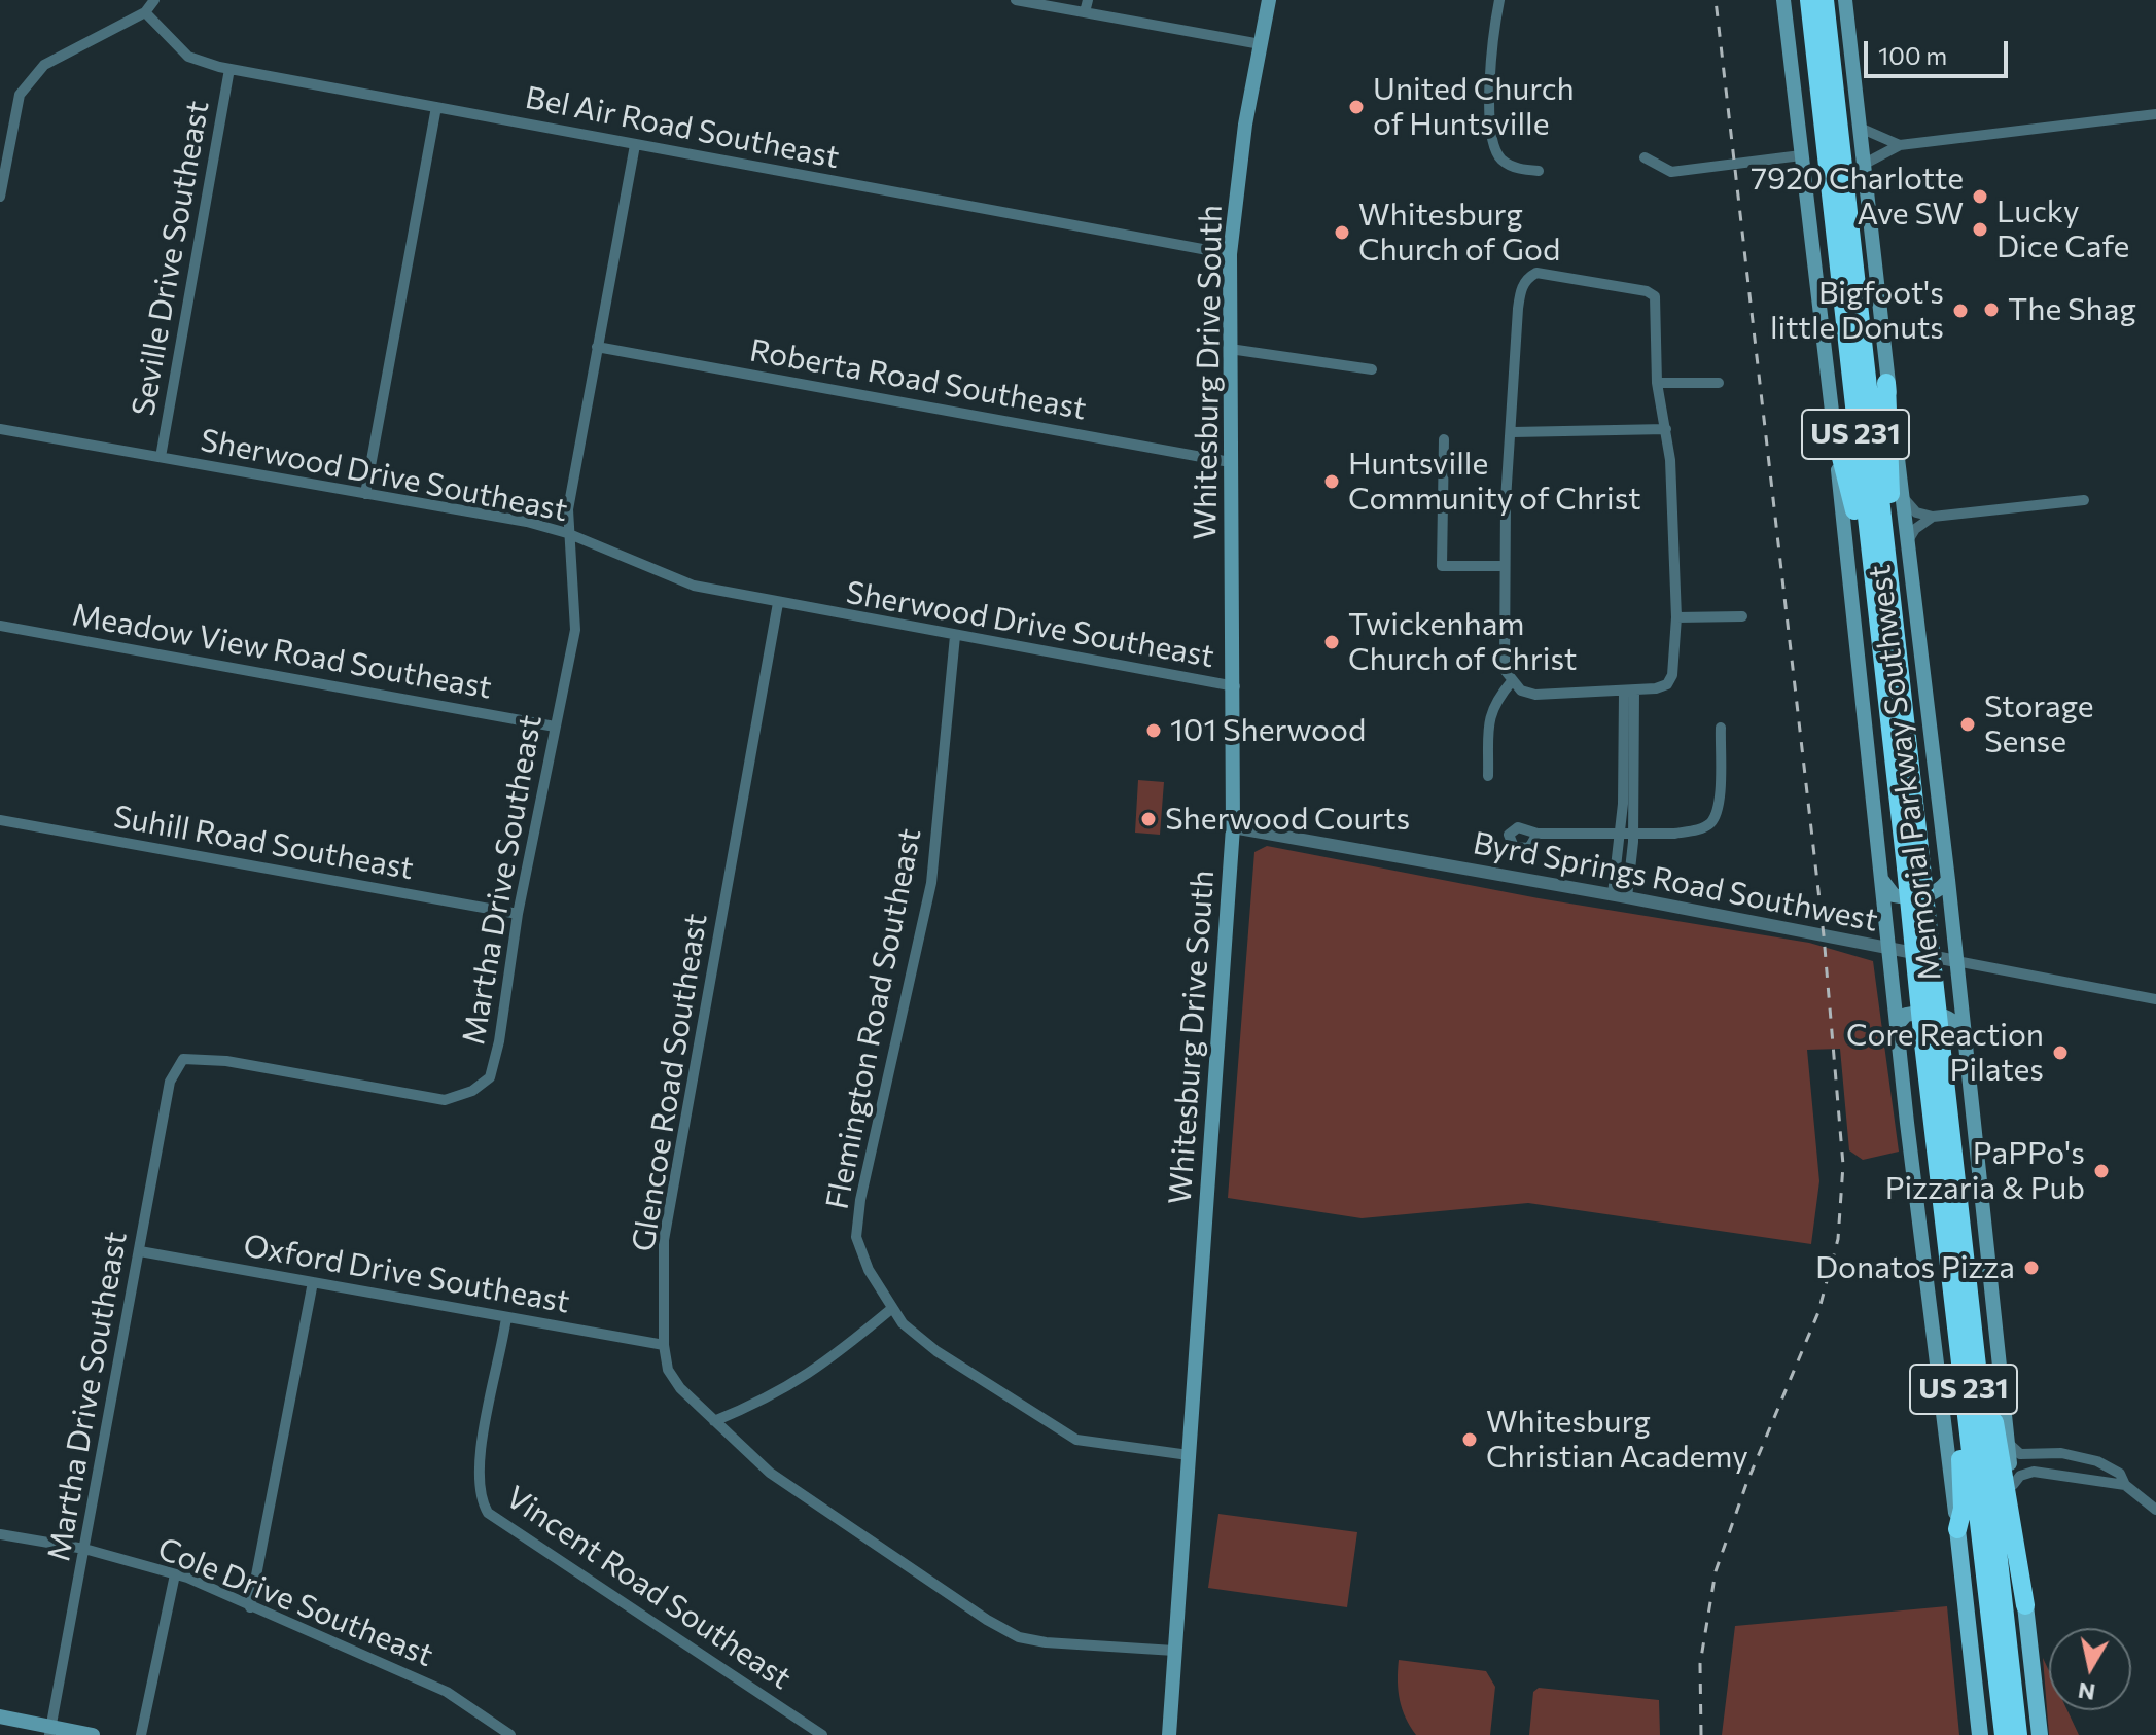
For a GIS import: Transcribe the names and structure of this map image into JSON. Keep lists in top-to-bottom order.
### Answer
{
  "streets": {
    "highway": ["US 231", "Memorial Parkway Southwest"],
    "main road": ["Whitesburg Drive South"],
    "street": [
      "Bel Air Road Southeast",
      "Seville Drive Southeast",
      "Roberta Road Southeast",
      "Sherwood Drive Southeast",
      "Meadow View Road Southeast",
      "Suhill Road Southeast",
      "Martha Drive Southeast",
      "Byrd Springs Road Southwest",
      "Flemington Road Southeast",
      "Glencoe Road Southeast",
      "Oxford Drive Southeast",
      "Vincent Road Southeast",
      "Cole Drive Southeast"
    ]
  },
  "crossings": [
    ["Bel Air Road Southeast", "Seville Drive Southeast"],
    ["Bel Air Road Southeast", "Whitesburg Drive South"],
    ["Bel Air Road Southeast", "Martha Drive Southeast"],
    ["Seville Drive Southeast", "Sherwood Drive Southeast"],
    ["Whitesburg Drive South", "Roberta Road Southeast"],
    ["Whitesburg Drive South", "Sherwood Drive Southeast"],
    ["Whitesburg Drive South", "Byrd Springs Road Southwest"],
    ["Whitesburg Drive South", "Flemington Road Southeast"],
    ["Whitesburg Drive South", "Glencoe Road Southeast"],
    ["Roberta Road Southeast", "Martha Drive Southeast"],
    ["Sherwood Drive Southeast", "Martha Drive Southeast"],
    ["Sherwood Drive Southeast", "Flemington Road Southeast"],
    ["Sherwood Drive Southeast", "Glencoe Road Southeast"],
    ["Meadow View Road Southeast", "Martha Drive Southeast"],
    ["Memorial Parkway Southwest", "Byrd Springs Road Southwest"],
    ["Suhill Road Southeast", "Martha Drive Southeast"],
    ["Martha Drive Southeast", "Oxford Drive Southeast"],
    ["Martha Drive Southeast", "Cole Drive Southeast"],
    ["Glencoe Road Southeast", "Oxford Drive Southeast"],
    ["Oxford Drive Southeast", "Vincent Road Southeast"]
  ],
  "places": [
    "United Church of Huntsville",
    "7920 Charlotte Ave SW",
    "Lucky Dice Cafe",
    "Whitesburg Church of God",
    "The Shag",
    "Bigfoot's little Donuts",
    "Huntsville Community of Christ",
    "Twickenham Church of Christ",
    "Storage Sense",
    "101 Sherwood",
    "Sherwood Courts",
    "Core Reaction Pilates",
    "PaPPo's Pizzaria & Pub",
    "Donatos Pizza",
    "Whitesburg Christian Academy"
  ],
  "scale_bar": "100 m",
  "north": "bottom"
}
